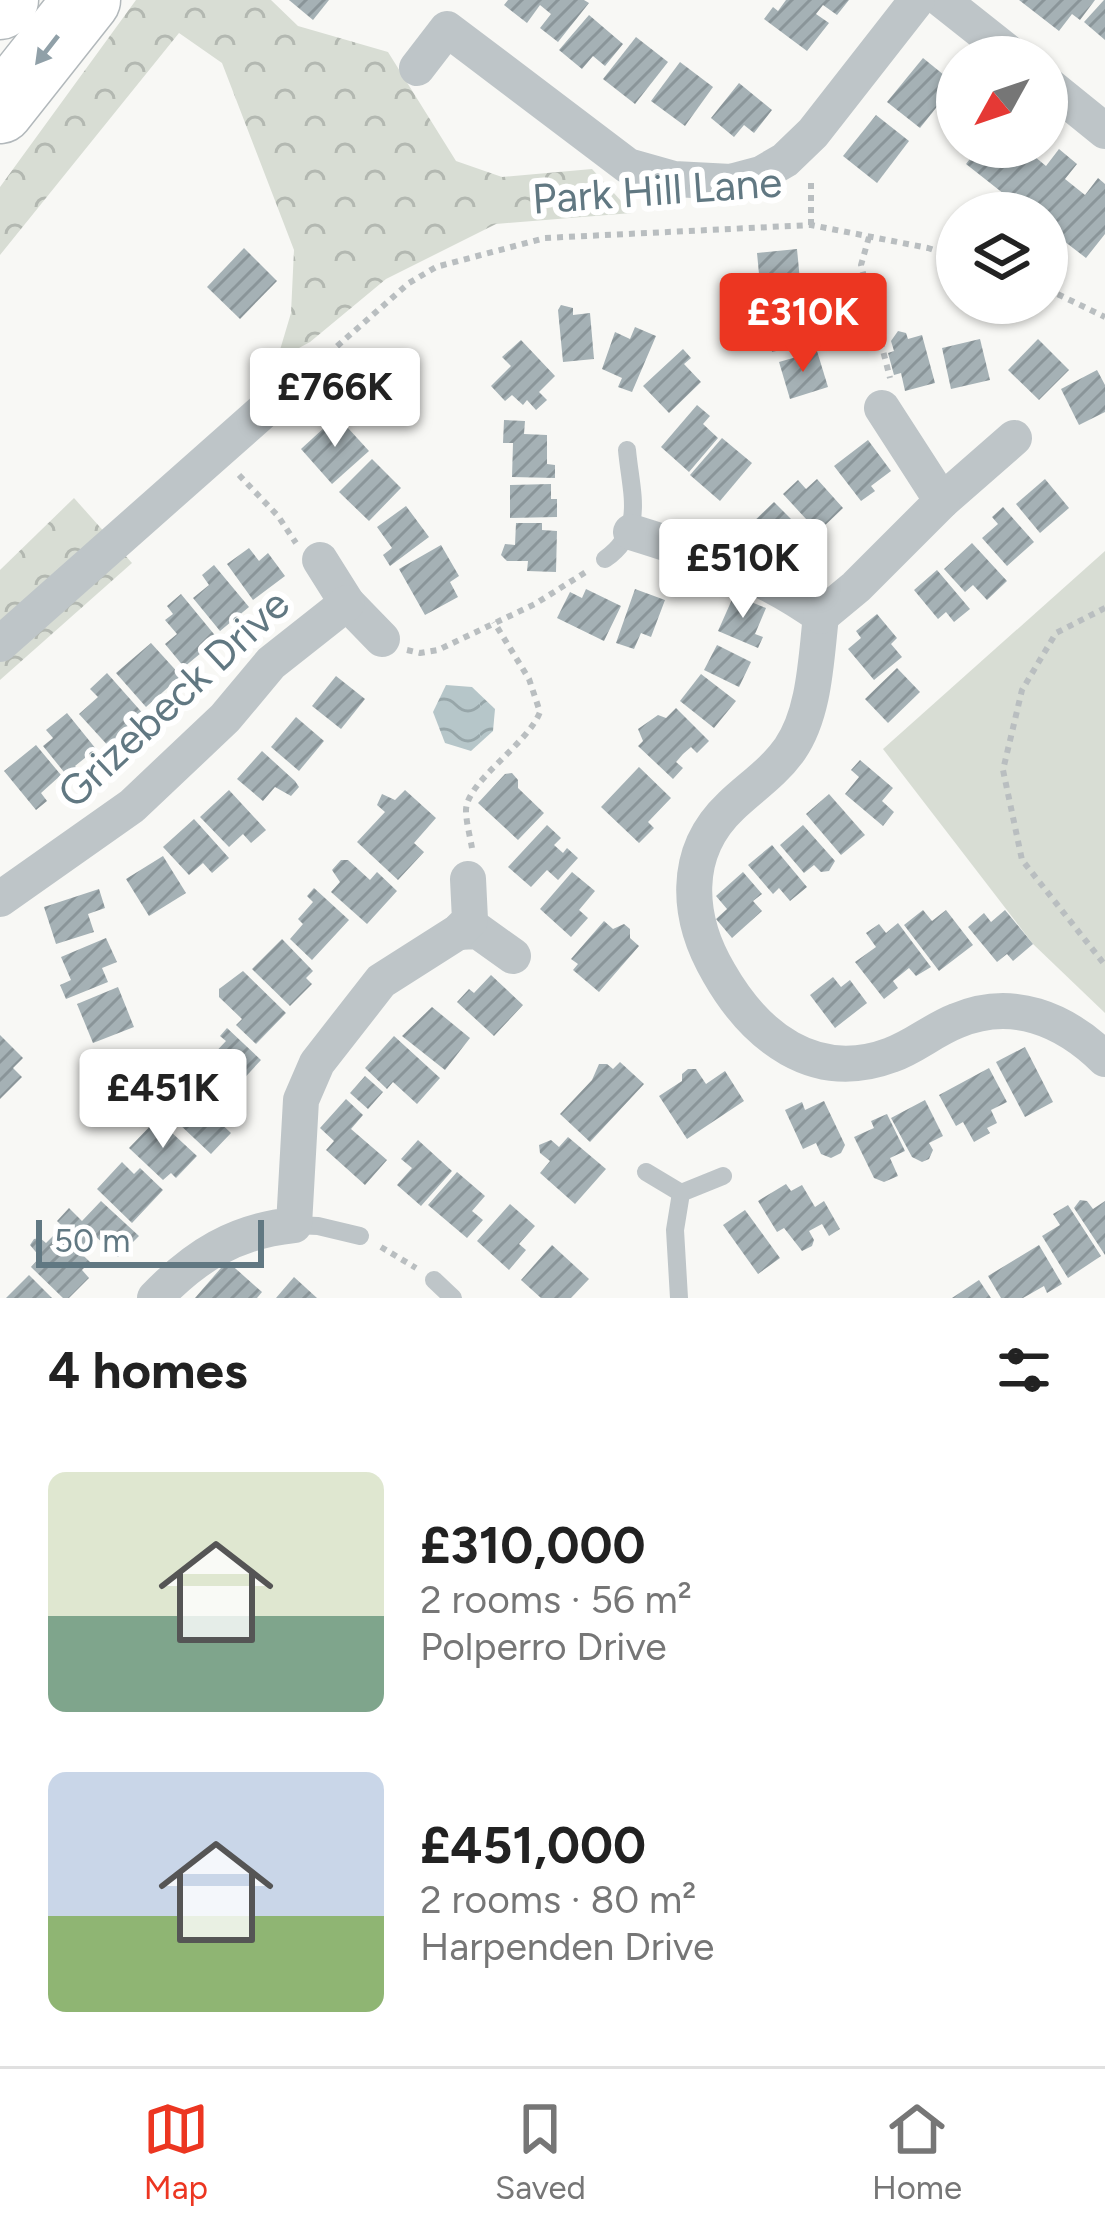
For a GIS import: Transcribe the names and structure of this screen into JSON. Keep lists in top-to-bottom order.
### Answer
{
  "streets": {
    "street": ["Grizebeck Drive"],
    "path": ["Park Hill Lane"]
  },
  "scale_bar": "50 m",
  "north": "bottom left",
  "page": {
    "price": [
      "£310K",
      "£766K",
      "£510K",
      "£451K"
    ],
    "scale": "50 m",
    "heading": "4 homes",
    "list": [
      {
        "name": "£310,000",
        "note": "2 rooms · 56 m² · Polperro Drive"
      },
      {
        "name": "£451,000",
        "note": "2 rooms · 80 m² · Harpenden Drive"
      }
    ],
    "tabs": ["Map", "Saved", "Home"]
  }
}
